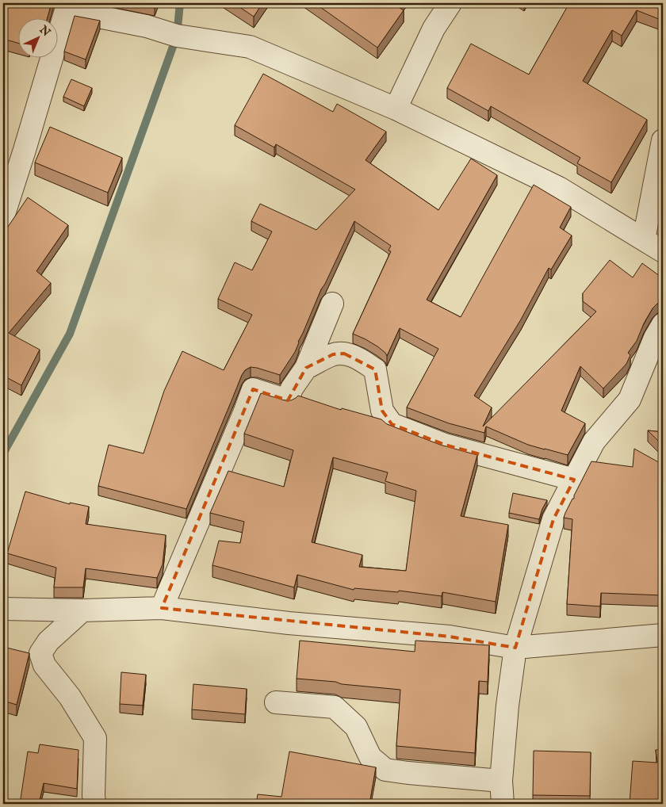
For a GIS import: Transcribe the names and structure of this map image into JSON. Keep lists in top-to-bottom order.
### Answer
{
  "north": "top right"
}
